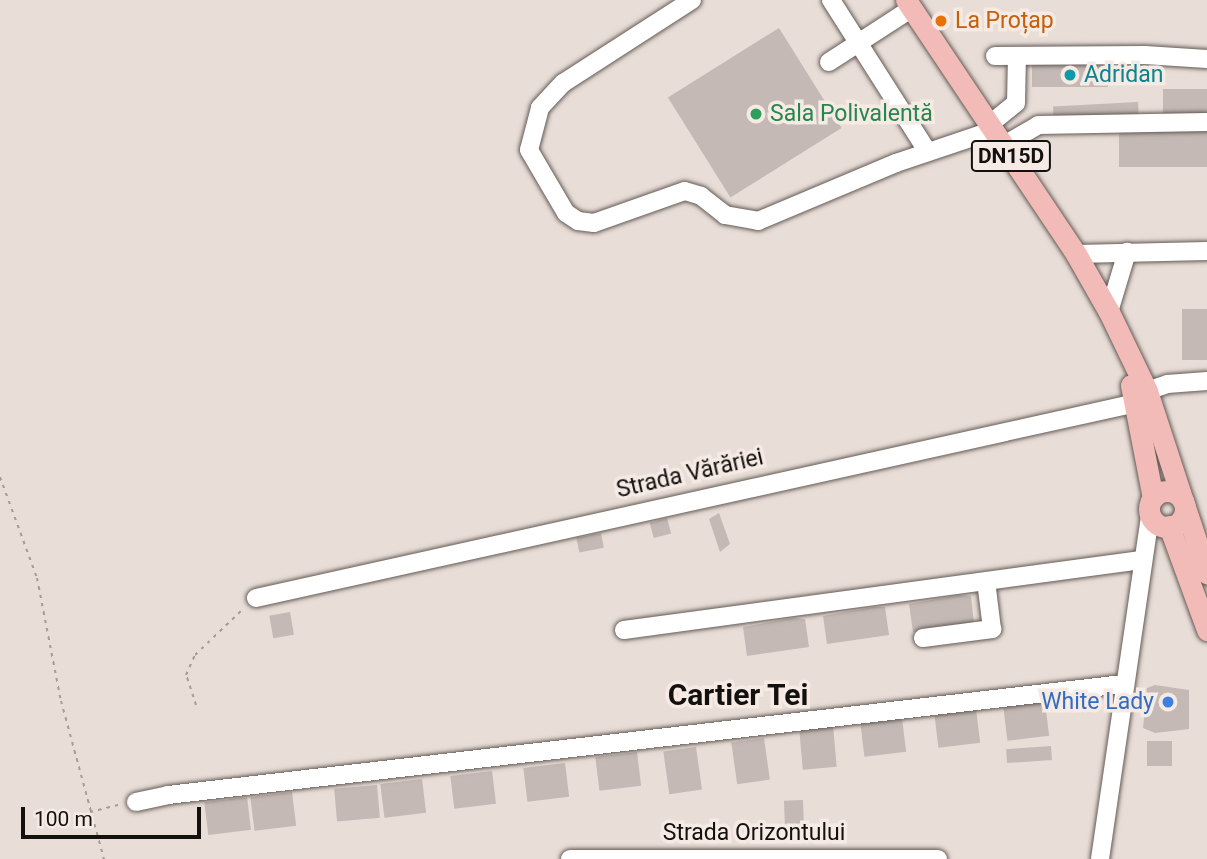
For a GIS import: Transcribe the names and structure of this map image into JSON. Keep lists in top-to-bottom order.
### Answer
{
  "streets": {
    "main road": ["DN15D"],
    "street": ["Strada Vărăriei", "Strada Orizontului"]
  },
  "crossings": [
    ["DN15D", "Strada Vărăriei"]
  ],
  "districts": ["Cartier Tei"],
  "places": [
    "La Proțap",
    "Adridan",
    "Sala Polivalentă",
    "White Lady"
  ],
  "scale_bar": "100 m"
}
